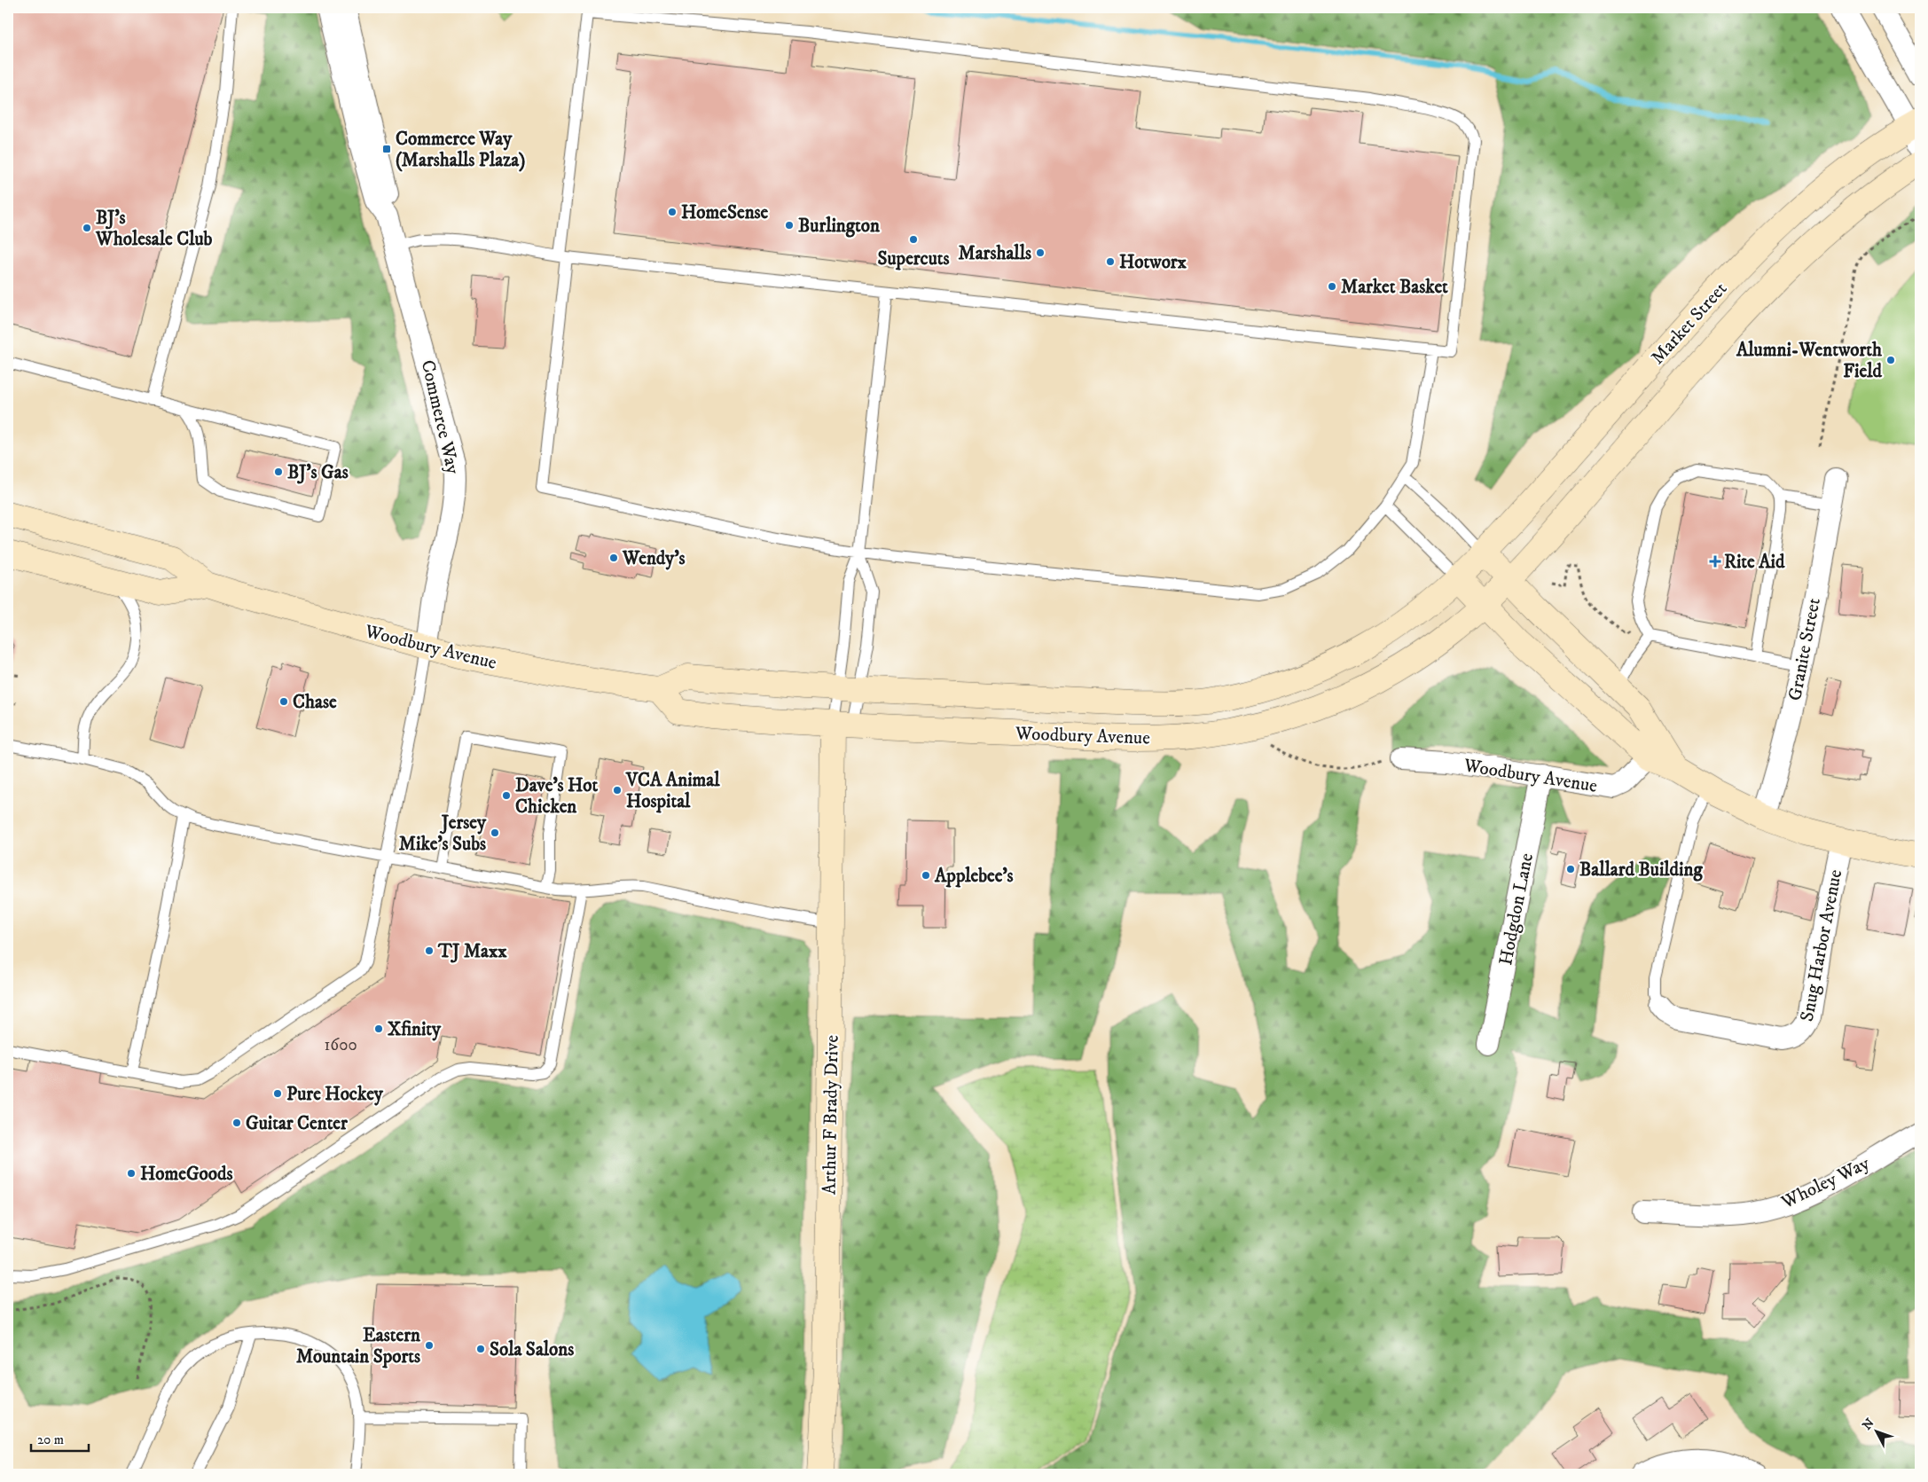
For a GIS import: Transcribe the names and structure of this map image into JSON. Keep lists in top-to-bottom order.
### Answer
{
  "streets": {
    "main road": ["Market Street", "Woodbury Avenue", "Arthur F Brady Drive"],
    "street": [
      "Commerce Way",
      "Granite Street",
      "Hodgdon Lane",
      "Snug Harbor Avenue",
      "Wholey Way"
    ]
  },
  "crossings": [
    ["Market Street", "Woodbury Avenue"],
    ["Commerce Way", "Woodbury Avenue"],
    ["Woodbury Avenue", "Hodgdon Lane"],
    ["Woodbury Avenue", "Arthur F Brady Drive"]
  ],
  "places": {
    "transit": ["Commerce Way (Marshalls Plaza)"],
    "other": [
      "HomeSense",
      "Burlington",
      "BJ's Wholesale Club",
      "Supercuts",
      "Marshalls",
      "Hotworx",
      "Market Basket",
      "Alumni-Wentworth Field",
      "BJ’s Gas",
      "Wendy's",
      "Chase",
      "VCA Animal Hospital",
      "Dave's Hot Chicken",
      "Jersey Mike's Subs",
      "Ballard Building",
      "Applebee's",
      "TJ Maxx",
      "Xfinity",
      "Pure Hockey",
      "Guitar Center",
      "HomeGoods",
      "Eastern Mountain Sports",
      "Sola Salons"
    ],
    "health": ["Rite Aid"]
  },
  "house_numbers": ["1600"],
  "scale_bar": "20 m",
  "north": "top left"
}
